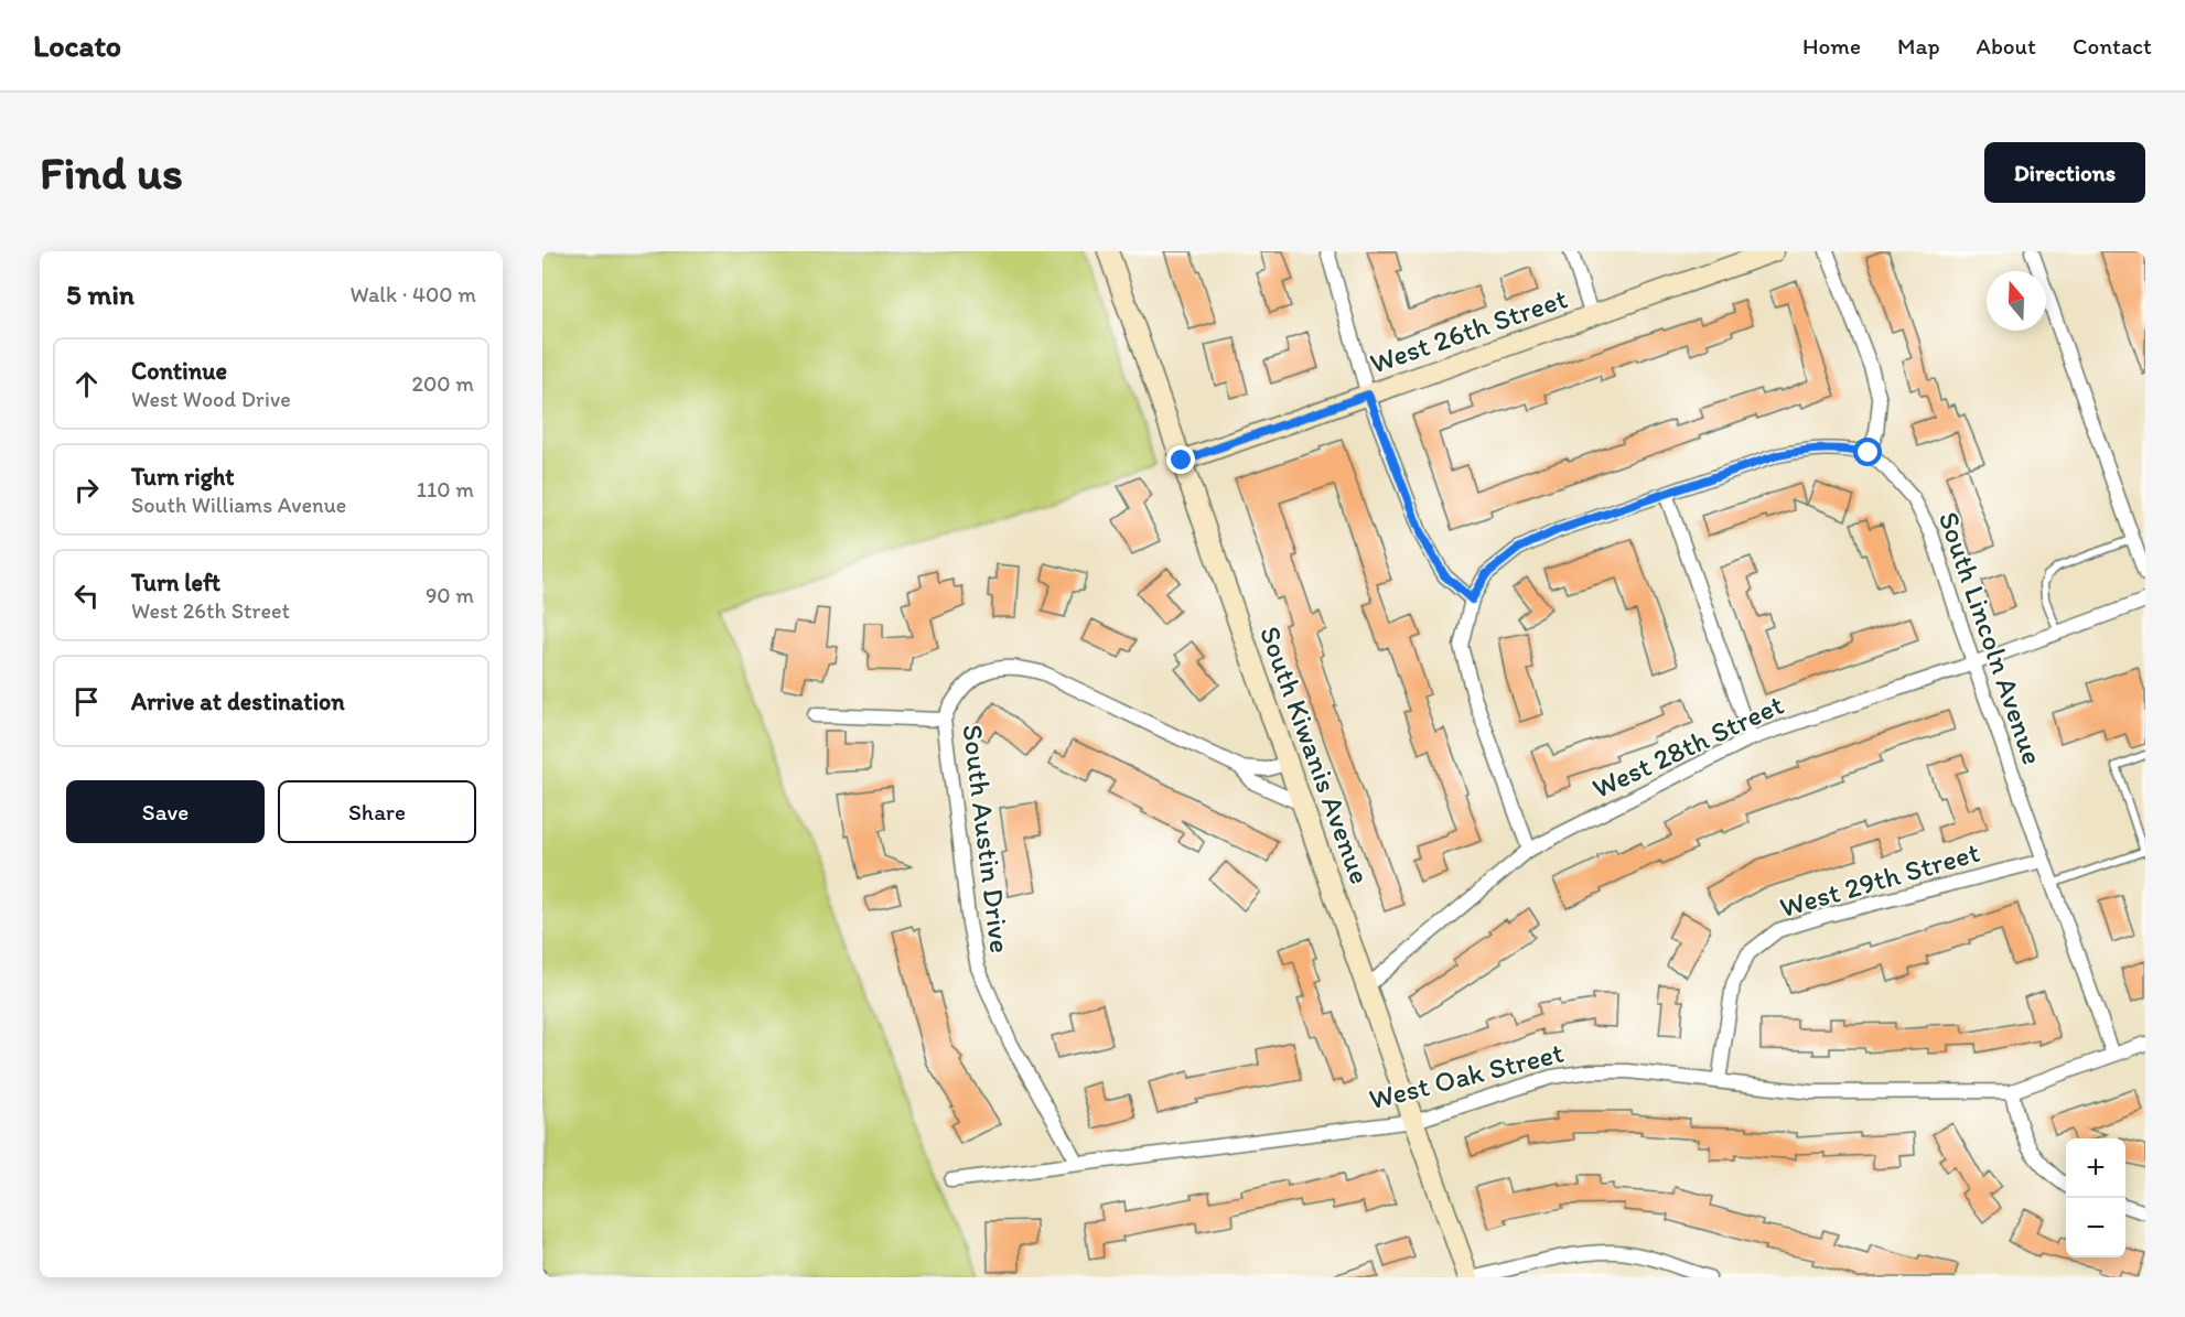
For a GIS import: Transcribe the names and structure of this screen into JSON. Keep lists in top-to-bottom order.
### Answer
{
  "streets": {
    "main road": ["West 26th Street", "South Kiwanis Avenue"],
    "street": [
      "South Lincoln Avenue",
      "West 28th Street",
      "South Austin Drive",
      "West 29th Street",
      "West Oak Street"
    ]
  },
  "crossings": [
    ["West 26th Street", "South Kiwanis Avenue"],
    ["South Lincoln Avenue", "West 28th Street"],
    ["South Lincoln Avenue", "West 29th Street"],
    ["South Lincoln Avenue", "West Oak Street"],
    ["West 28th Street", "South Kiwanis Avenue"],
    ["South Kiwanis Avenue", "South Austin Drive"],
    ["South Kiwanis Avenue", "West Oak Street"],
    ["South Austin Drive", "West Oak Street"],
    ["West 29th Street", "West Oak Street"]
  ],
  "north": "top",
  "page": {
    "header": "Locato",
    "nav": [
      "Home",
      "Map",
      "About",
      "Contact"
    ],
    "buttons": [
      "Directions",
      ["Save", "Share"]
    ],
    "title": "Find us",
    "heading": ["5 min", "Walk · 400 m"],
    "list": [
      ["Continue", "West Wood Drive", "200 m"],
      ["Turn right", "South Williams Avenue", "110 m"],
      ["Turn left", "West 26th Street", "90 m"],
      "Arrive at destination"
    ],
    "map_buttons": ["+", "−"]
  }
}
